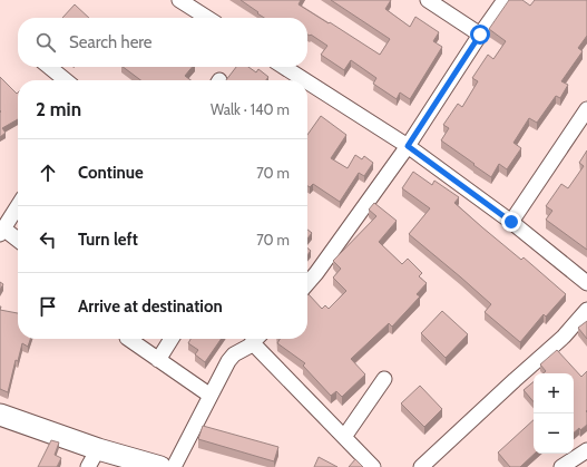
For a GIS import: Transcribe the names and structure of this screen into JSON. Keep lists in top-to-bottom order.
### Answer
{
  "page": {
    "search": "Search here",
    "heading": ["2 min", "Walk · 140 m"],
    "list": [
      ["Continue", "70 m"],
      ["Turn left", "70 m"],
      "Arrive at destination"
    ],
    "map_buttons": ["+", "−"]
  }
}
